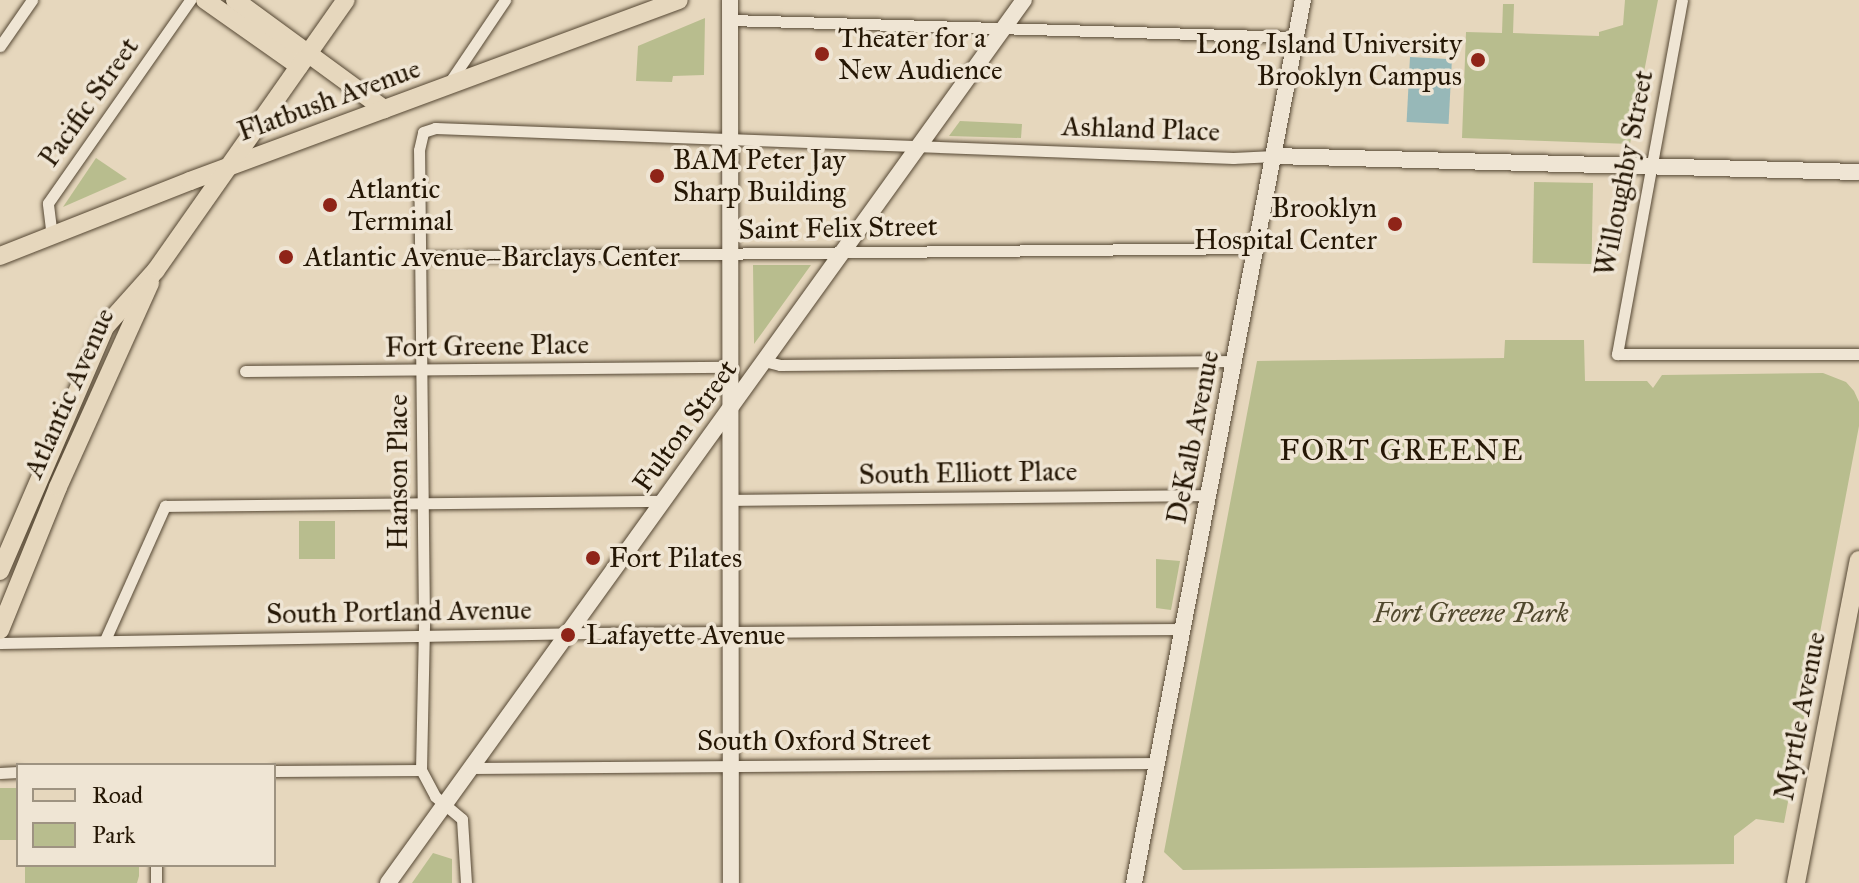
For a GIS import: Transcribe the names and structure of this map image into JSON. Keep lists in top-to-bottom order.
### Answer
{
  "streets": {
    "main road": [
      "Flatbush Avenue",
      "Ashland Place",
      "Atlantic Avenue",
      "Fulton Street",
      "DeKalb Avenue",
      "Myrtle Avenue"
    ],
    "street": [
      "Pacific Street",
      "Willoughby Street",
      "Saint Felix Street",
      "Fort Greene Place",
      "Hanson Place",
      "South Elliott Place",
      "South Portland Avenue",
      "South Oxford Street"
    ]
  },
  "crossings": [
    ["Flatbush Avenue", "Pacific Street"],
    ["Flatbush Avenue", "Atlantic Avenue"],
    ["Ashland Place", "Willoughby Street"],
    ["Ashland Place", "Fulton Street"],
    ["Ashland Place", "DeKalb Avenue"],
    ["Ashland Place", "Hanson Place"],
    ["Saint Felix Street", "Fulton Street"],
    ["Saint Felix Street", "DeKalb Avenue"],
    ["Saint Felix Street", "Hanson Place"],
    ["Fort Greene Place", "Hanson Place"],
    ["Fulton Street", "South Portland Avenue"],
    ["Fulton Street", "South Oxford Street"],
    ["DeKalb Avenue", "South Elliott Place"],
    ["DeKalb Avenue", "South Portland Avenue"],
    ["DeKalb Avenue", "South Oxford Street"],
    ["Hanson Place", "South Portland Avenue"]
  ],
  "districts": ["FORT GREENE"],
  "parks": ["Fort Greene Park"],
  "places": [
    "Theater for a New Audience",
    "Long Island University Brooklyn Campus",
    "BAM Peter Jay Sharp Building",
    "Atlantic Terminal",
    "Brooklyn Hospital Center",
    "Atlantic Avenue–Barclays Center",
    "Fort Pilates",
    "Lafayette Avenue"
  ],
  "legend": ["Road", "Park"]
}
